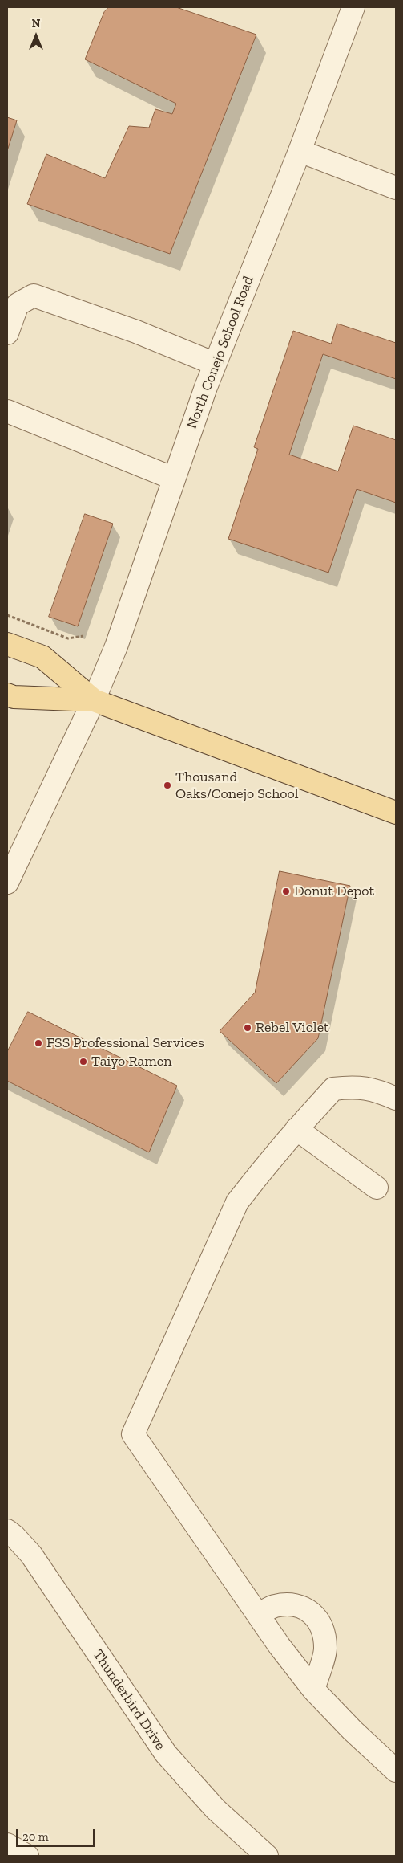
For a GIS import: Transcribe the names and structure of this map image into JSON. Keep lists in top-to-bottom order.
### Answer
{
  "streets": {
    "street": ["North Conejo School Road", "Thunderbird Drive"]
  },
  "places": [
    "Thousand Oaks/Conejo School",
    "Donut Depot",
    "Rebel Violet",
    "FSS Professional Services",
    "Taiyo Ramen"
  ],
  "scale_bar": "20 m",
  "north": "top"
}
